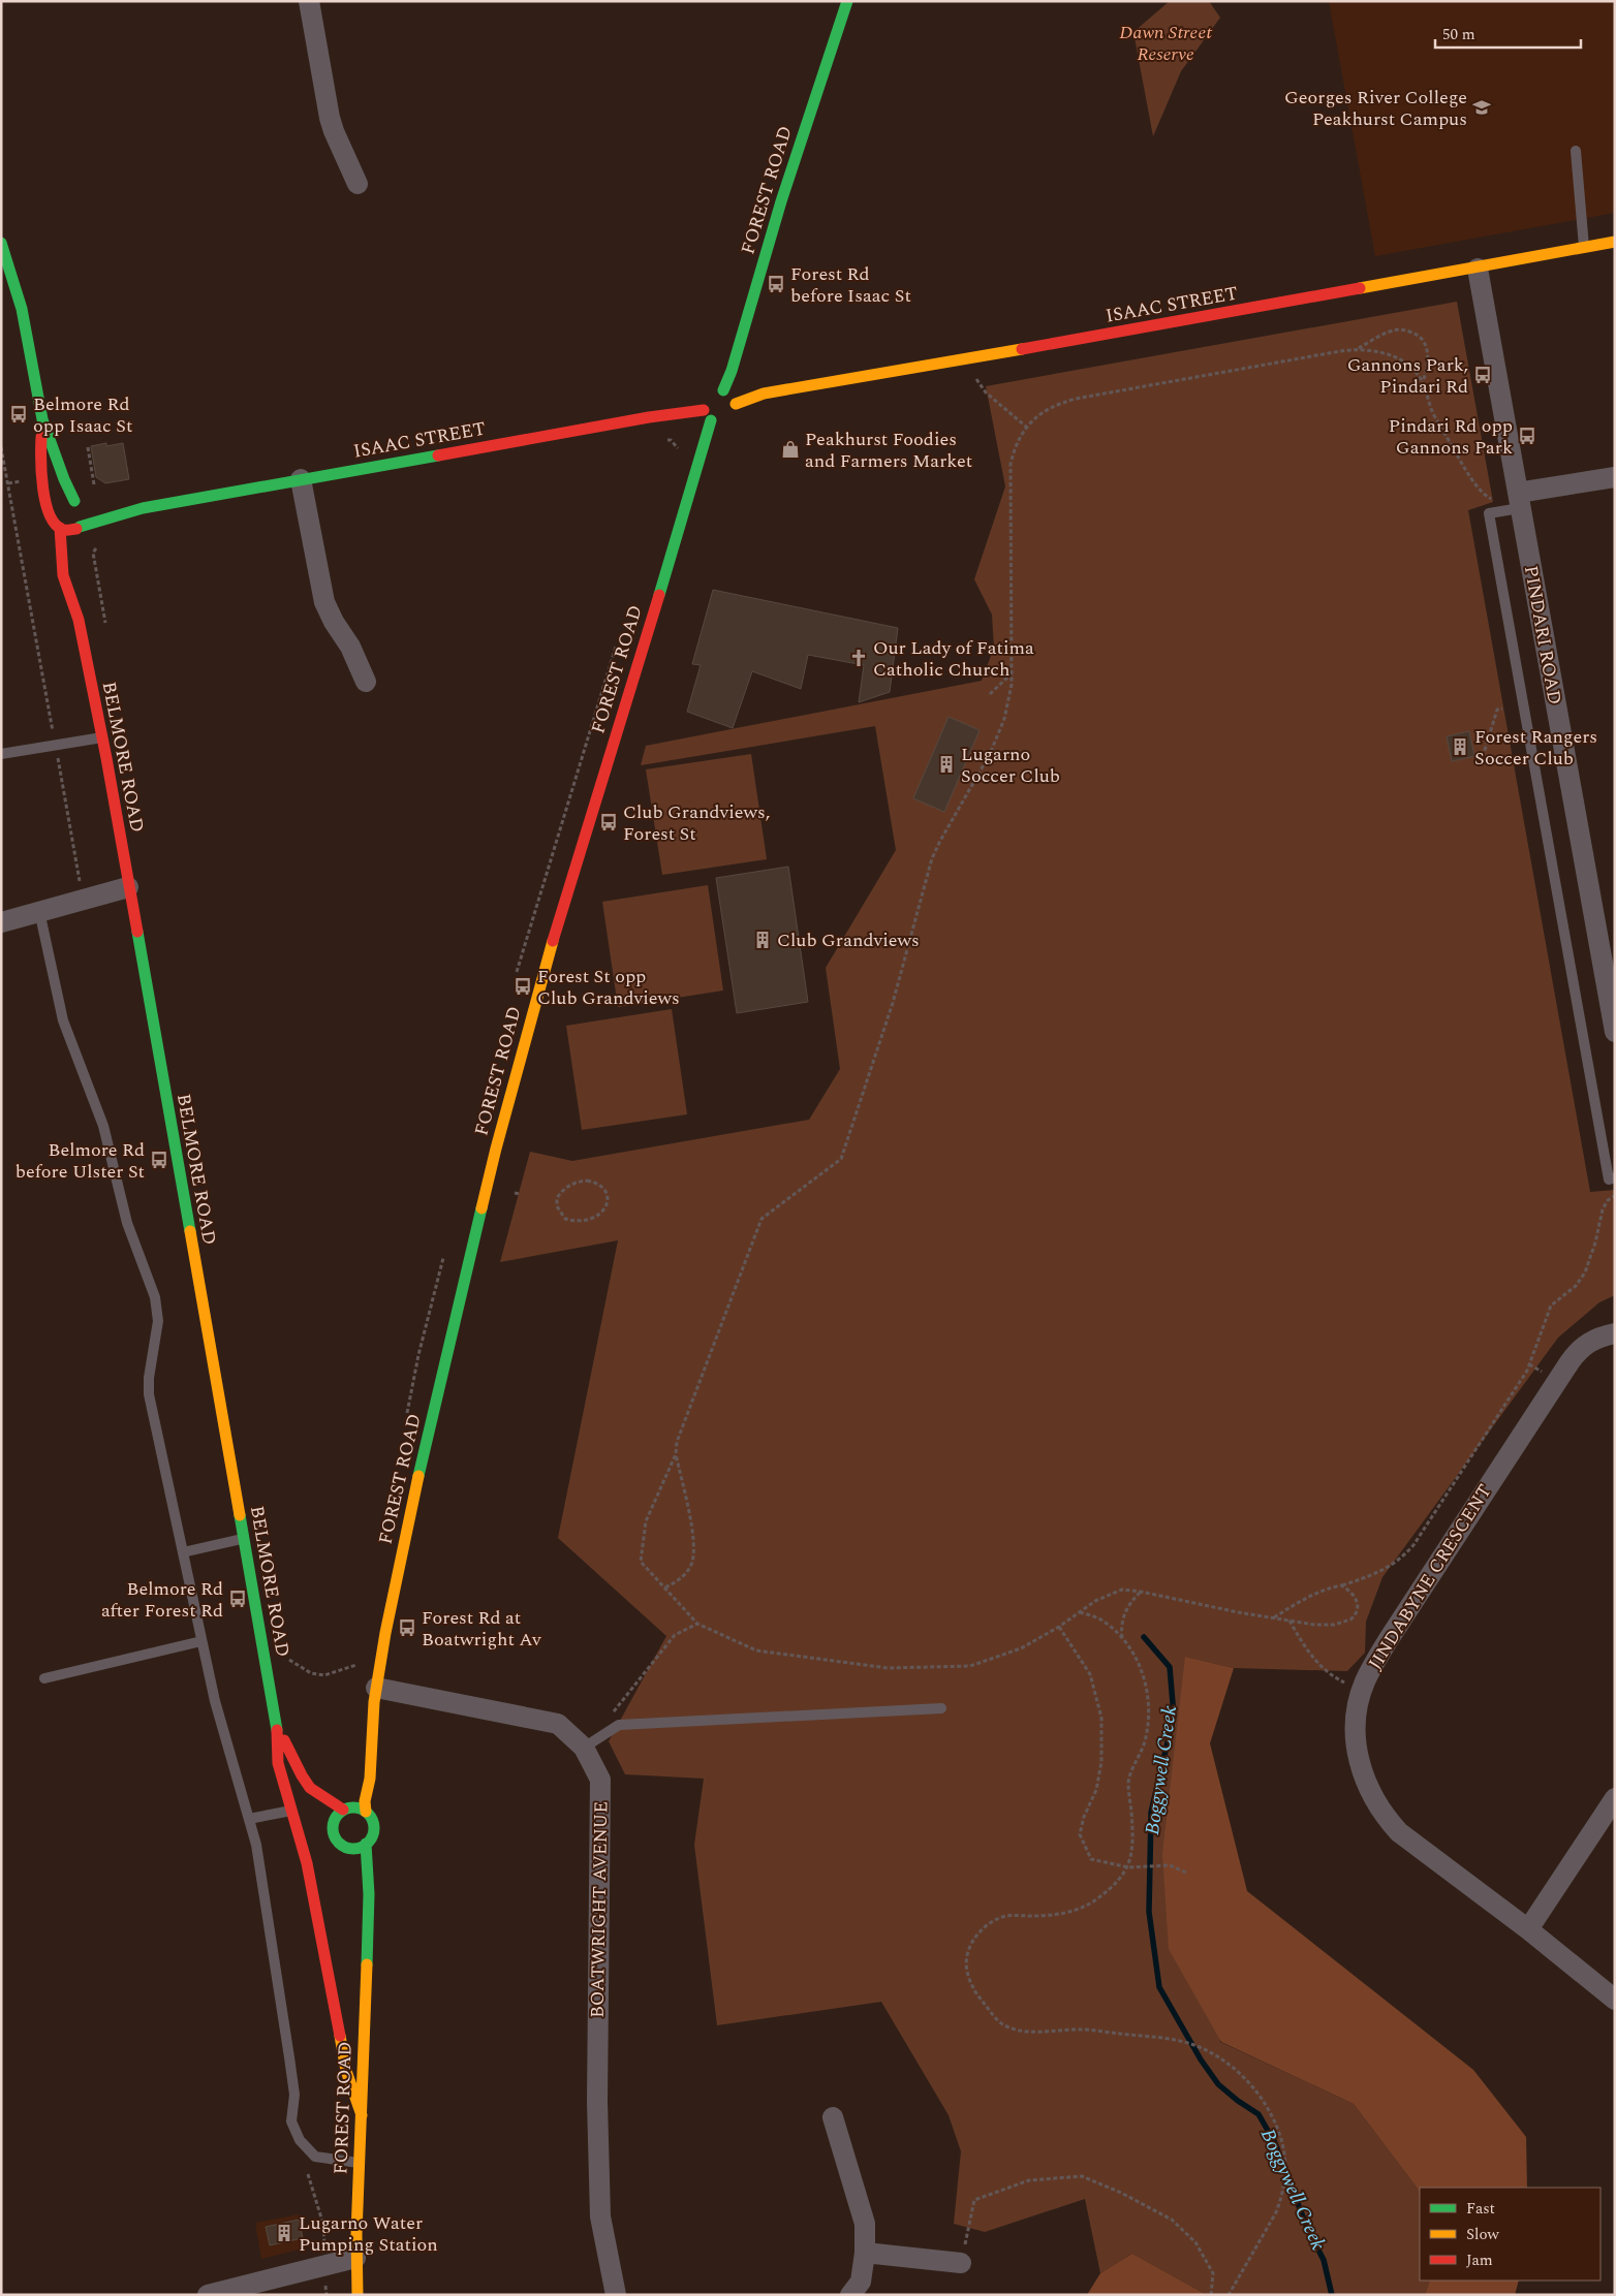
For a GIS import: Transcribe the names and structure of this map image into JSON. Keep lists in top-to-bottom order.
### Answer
{
  "streets": {
    "street": [
      "FOREST ROAD",
      "ISAAC STREET",
      "PINDARI ROAD",
      "BELMORE ROAD",
      "JINDABYNE CRESCENT",
      "BOATWRIGHT AVENUE"
    ]
  },
  "crossings": [
    ["FOREST ROAD", "ISAAC STREET"],
    ["FOREST ROAD", "BELMORE ROAD"],
    ["FOREST ROAD", "BOATWRIGHT AVENUE"],
    ["ISAAC STREET", "PINDARI ROAD"],
    ["ISAAC STREET", "BELMORE ROAD"]
  ],
  "water": ["Boggywell Creek"],
  "parks": ["Dawn Street Reserve"],
  "places": {
    "school or university": ["Georges River College Peakhurst Campus"],
    "bus stop": [
      "Forest Rd before Isaac St",
      "Gannons Park, Pindari Rd",
      "Belmore Rd opp Isaac St",
      "Pindari Rd opp Gannons Park",
      "Club Grandviews, Forest St",
      "Forest St opp Club Grandviews",
      "Belmore Rd before Ulster St",
      "Belmore Rd after Forest Rd",
      "Forest Rd at Boatwright Av"
    ],
    "shop": ["Peakhurst Foodies and Farmers Market"],
    "church": ["Our Lady of Fatima Catholic Church"],
    "building": [
      "Forest Rangers Soccer Club",
      "Lugarno Soccer Club",
      "Club Grandviews",
      "Lugarno Water Pumping Station"
    ]
  },
  "legend": ["Fast", "Slow", "Jam"],
  "scale_bar": "50 m"
}
